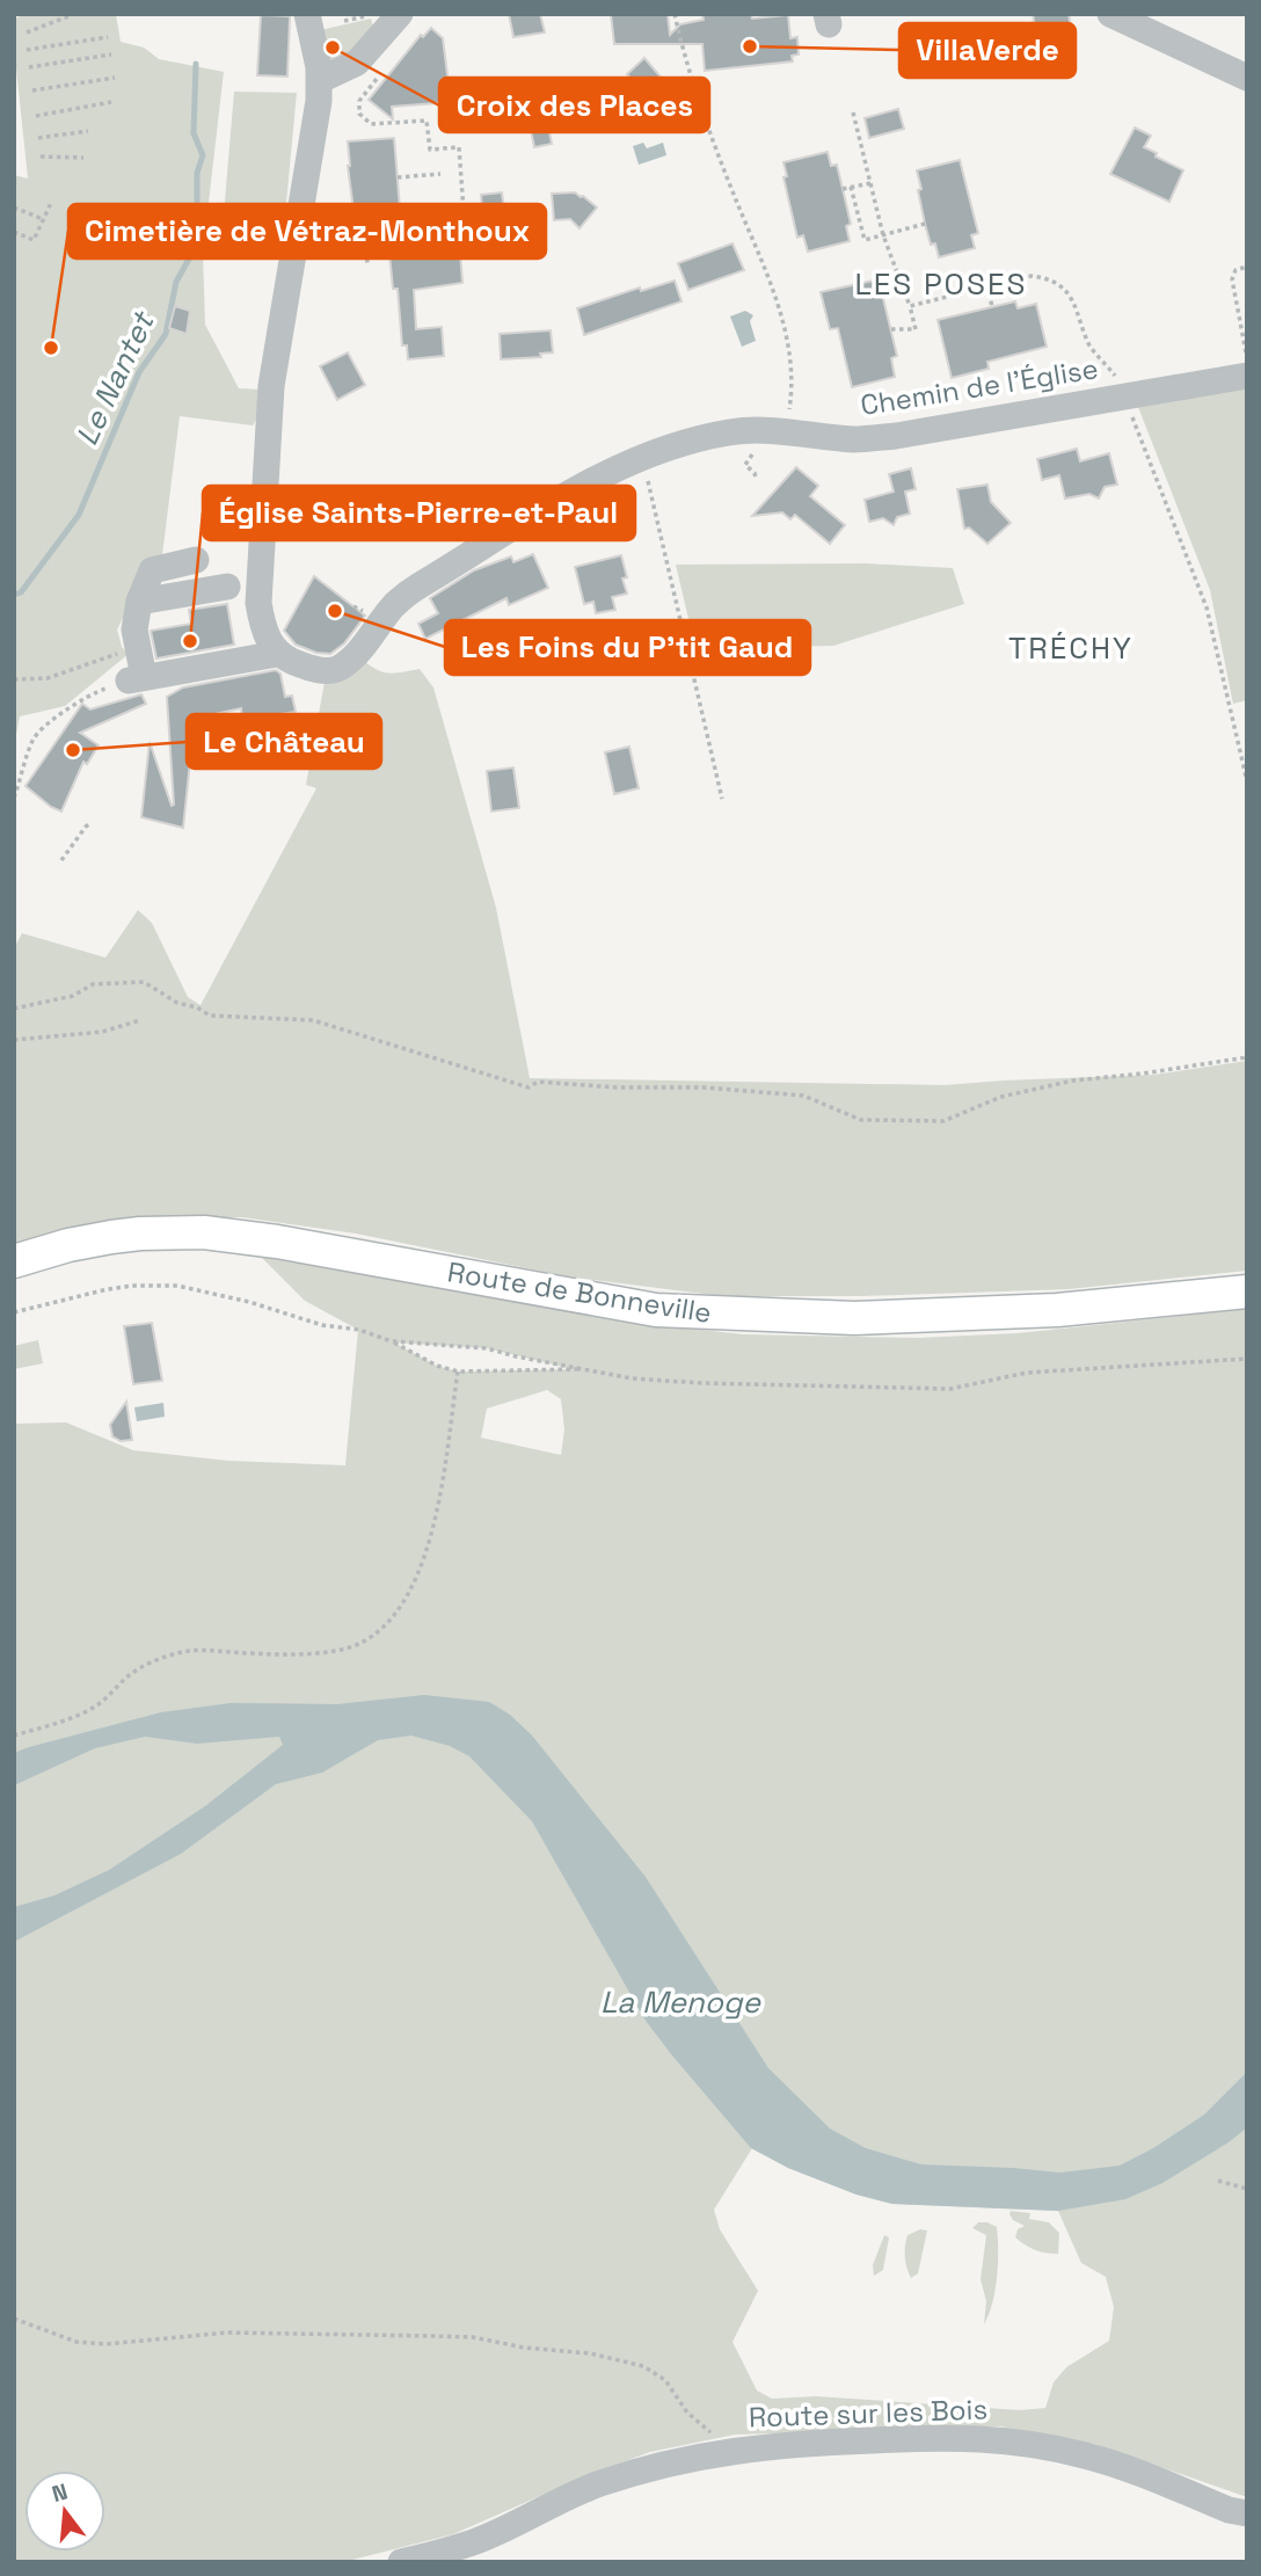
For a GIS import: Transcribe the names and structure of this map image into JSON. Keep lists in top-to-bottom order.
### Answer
{
  "streets": {
    "main road": ["Route de Bonneville"],
    "street": ["Chemin de l'Église", "Route sur les Bois"]
  },
  "districts": ["LES POSES", "TRÉCHY"],
  "water": ["Le Nantet", "La Menoge"],
  "places": [
    "VillaVerde",
    "Croix des Places",
    "Cimetière de Vétraz-Monthoux",
    "Les Foins du P'tit Gaud",
    "Église Saints-Pierre-et-Paul",
    "Le Château"
  ],
  "north": "top"
}
